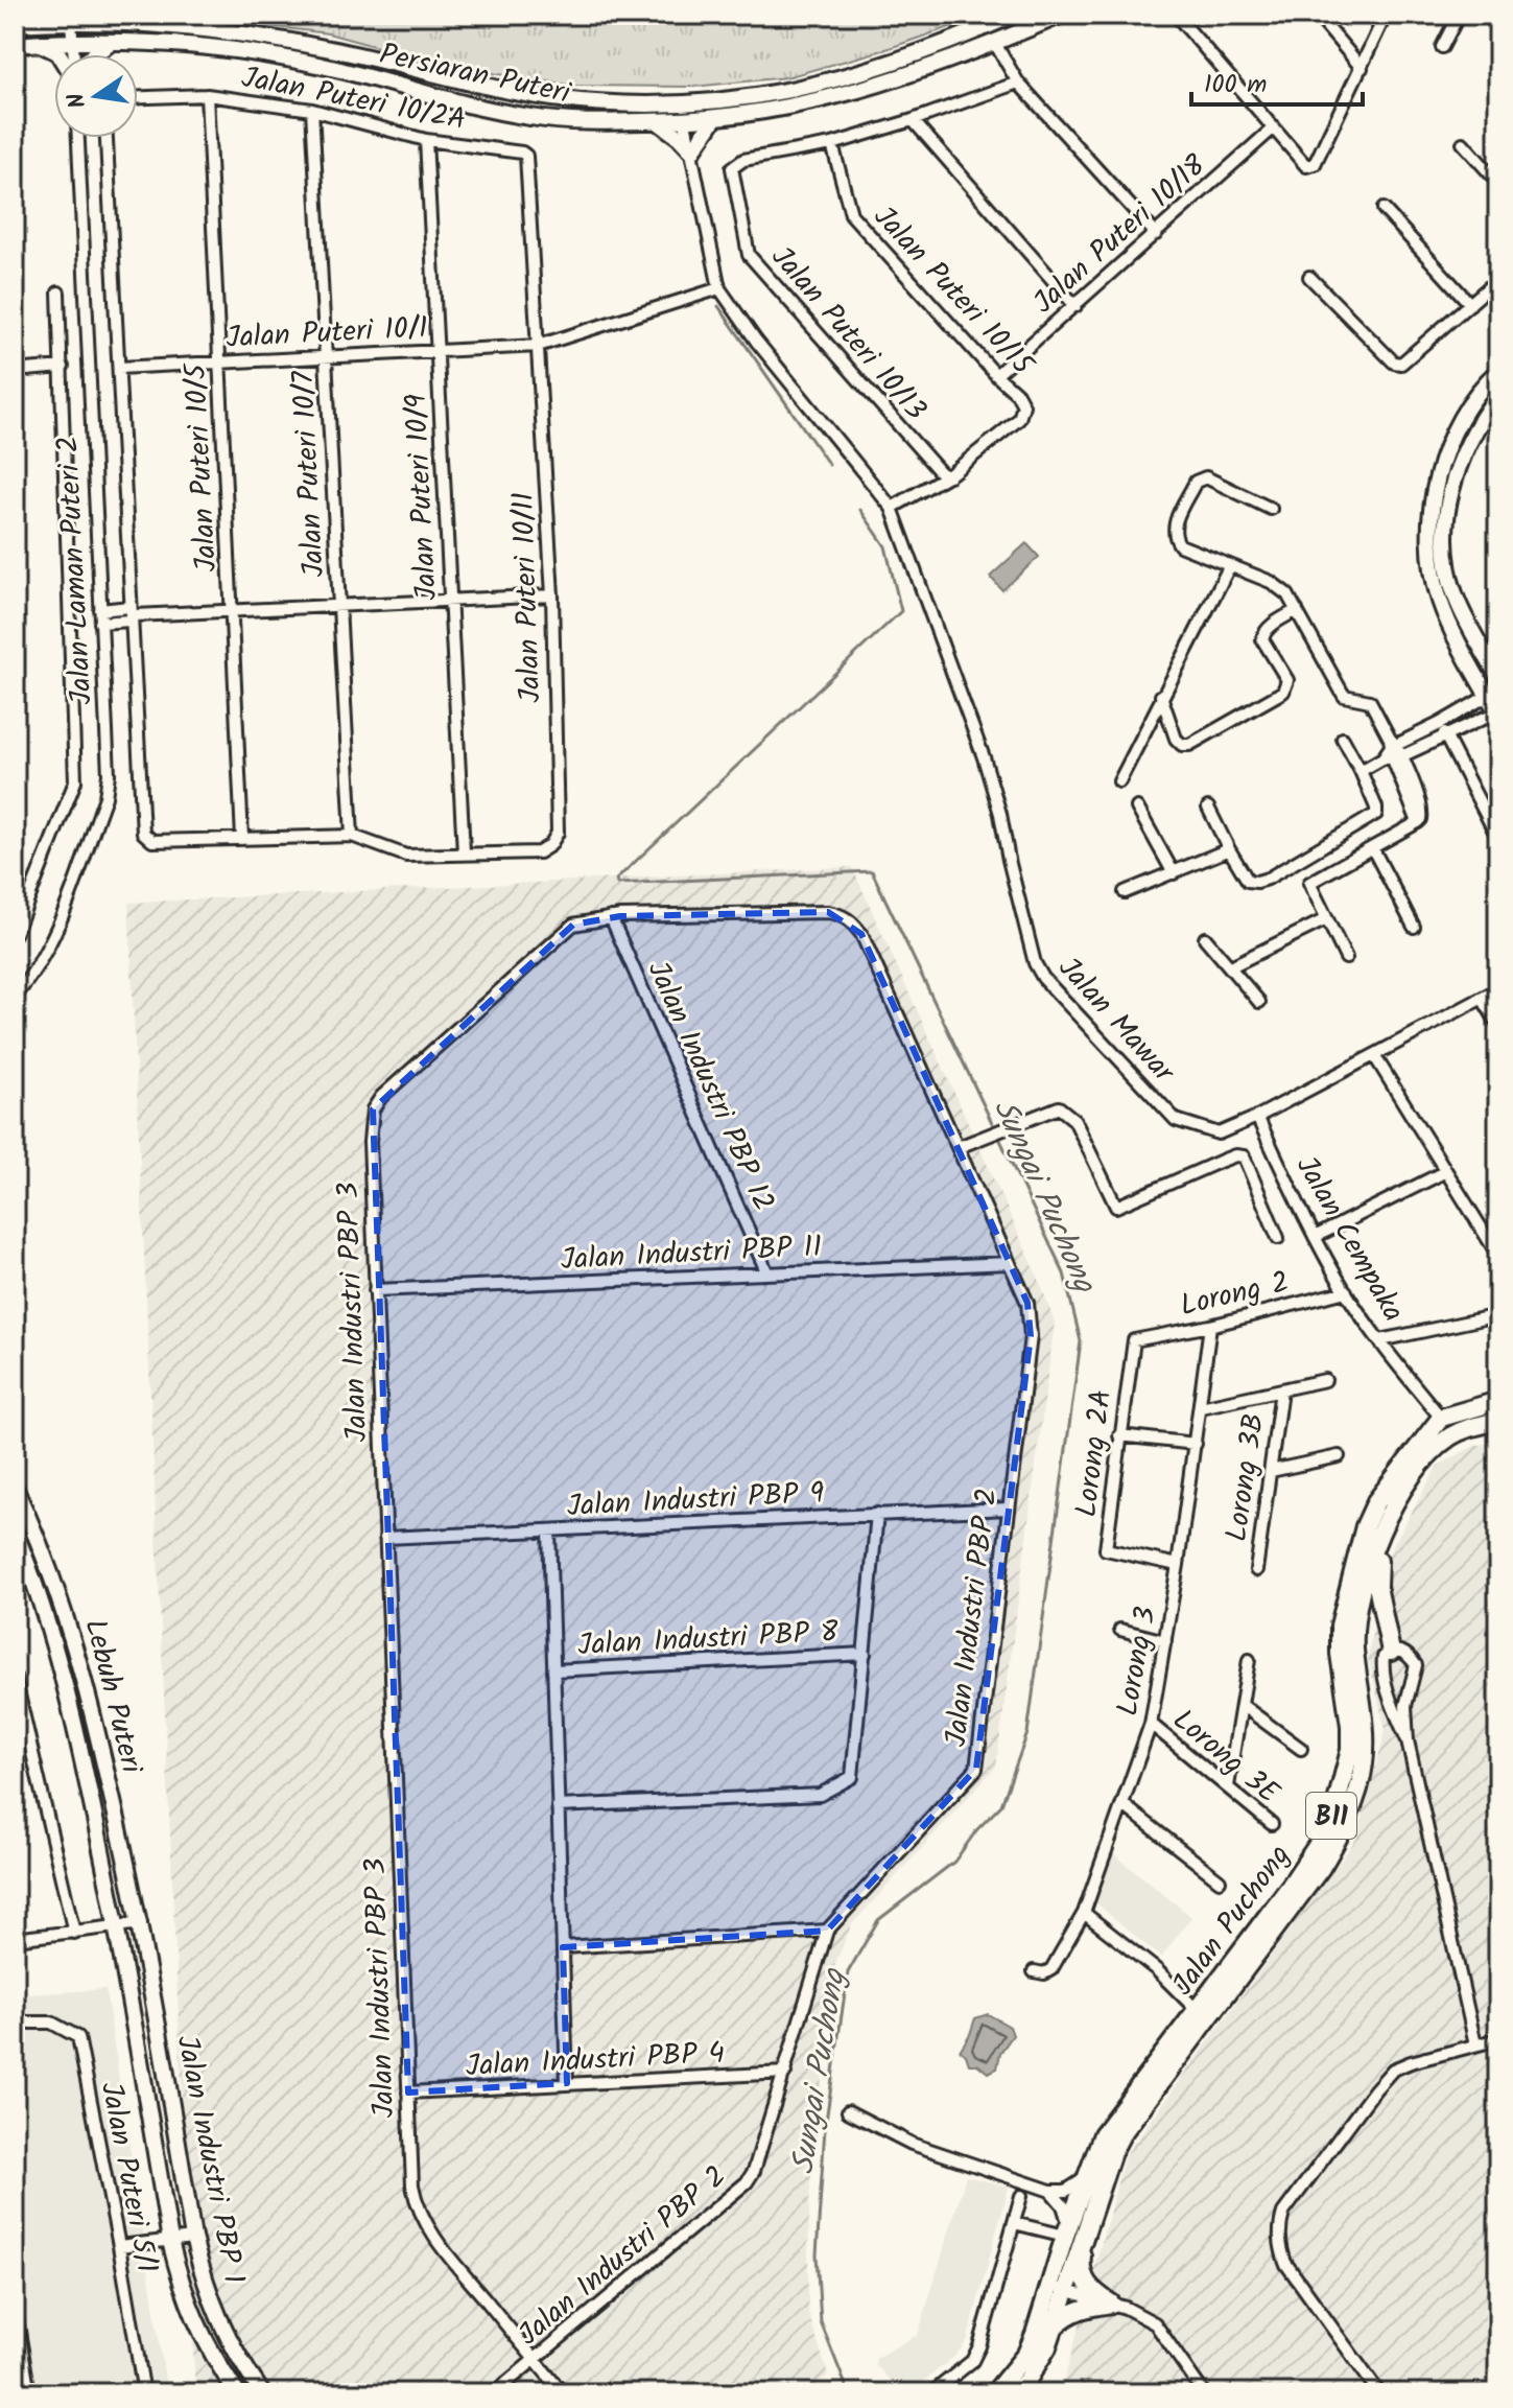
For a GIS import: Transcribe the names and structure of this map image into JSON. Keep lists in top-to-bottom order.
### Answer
{
  "streets": {
    "main road": [
      "Persiaran Puteri",
      "Lebuh Puteri",
      "B11",
      "Jalan Puchong",
      "Jalan Industri PBP 1"
    ],
    "street": [
      "Jalan Puteri 10/2A",
      "Jalan Puteri 10/18",
      "Jalan Puteri 10/15",
      "Jalan Puteri 10/1",
      "Jalan Puteri 10/13",
      "Jalan Puteri 10/5",
      "Jalan Puteri 10/7",
      "Jalan Puteri 10/9",
      "Jalan Laman Puteri 2",
      "Jalan Puteri 10/11",
      "Jalan Mawar",
      "Jalan Industri PBP 12",
      "Jalan Cempaka",
      "Jalan Industri PBP 11",
      "Lorong 2",
      "Jalan Industri PBP 3",
      "Lorong 2A",
      "Lorong 3B",
      "Jalan Industri PBP 9",
      "Jalan Industri PBP 2",
      "Jalan Industri PBP 8",
      "Lorong 3",
      "Lorong 3E",
      "Jalan Industri PBP 4",
      "Jalan Puteri 5/1"
    ]
  },
  "crossings": [
    ["Jalan Puteri 10/2A", "Jalan Puteri 10/5"],
    ["Jalan Puteri 10/2A", "Jalan Puteri 10/7"],
    ["Jalan Puteri 10/2A", "Jalan Puteri 10/9"],
    ["Jalan Puteri 10/2A", "Jalan Puteri 10/11"],
    ["Jalan Puteri 10/18", "Jalan Puteri 10/15"],
    ["Jalan Puteri 10/15", "Jalan Puteri 10/13"],
    ["Jalan Puteri 10/1", "Jalan Puteri 10/5"],
    ["Jalan Puteri 10/1", "Jalan Puteri 10/7"],
    ["Jalan Puteri 10/1", "Jalan Puteri 10/9"],
    ["Jalan Puteri 10/1", "Jalan Puteri 10/11"],
    ["Jalan Puteri 10/1", "Jalan Mawar"],
    ["Jalan Puteri 10/9", "Jalan Puteri 10/11"],
    ["Jalan Mawar", "Jalan Cempaka"],
    ["Jalan Industri PBP 12", "Jalan Industri PBP 11"],
    ["Jalan Industri PBP 12", "Jalan Industri PBP 3"],
    ["Jalan Cempaka", "Lorong 2"],
    ["Jalan Cempaka", "Jalan Puchong"],
    ["Jalan Industri PBP 11", "Jalan Industri PBP 3"],
    ["Jalan Industri PBP 11", "Jalan Industri PBP 2"],
    ["Lorong 2", "Lorong 2A"],
    ["Lorong 2", "Lorong 3"],
    ["Jalan Industri PBP 3", "Jalan Industri PBP 9"],
    ["Jalan Industri PBP 3", "Jalan Industri PBP 2"],
    ["Jalan Industri PBP 3", "Jalan Industri PBP 4"],
    ["Lorong 2A", "Lorong 3"],
    ["Jalan Industri PBP 9", "Jalan Industri PBP 2"],
    ["Jalan Industri PBP 2", "Jalan Industri PBP 4"],
    ["Lorong 3", "Lorong 3E"],
    ["Lebuh Puteri", "Jalan Industri PBP 1"]
  ],
  "water": ["Sungai Puchong"],
  "scale_bar": "100 m",
  "north": "left"
}
